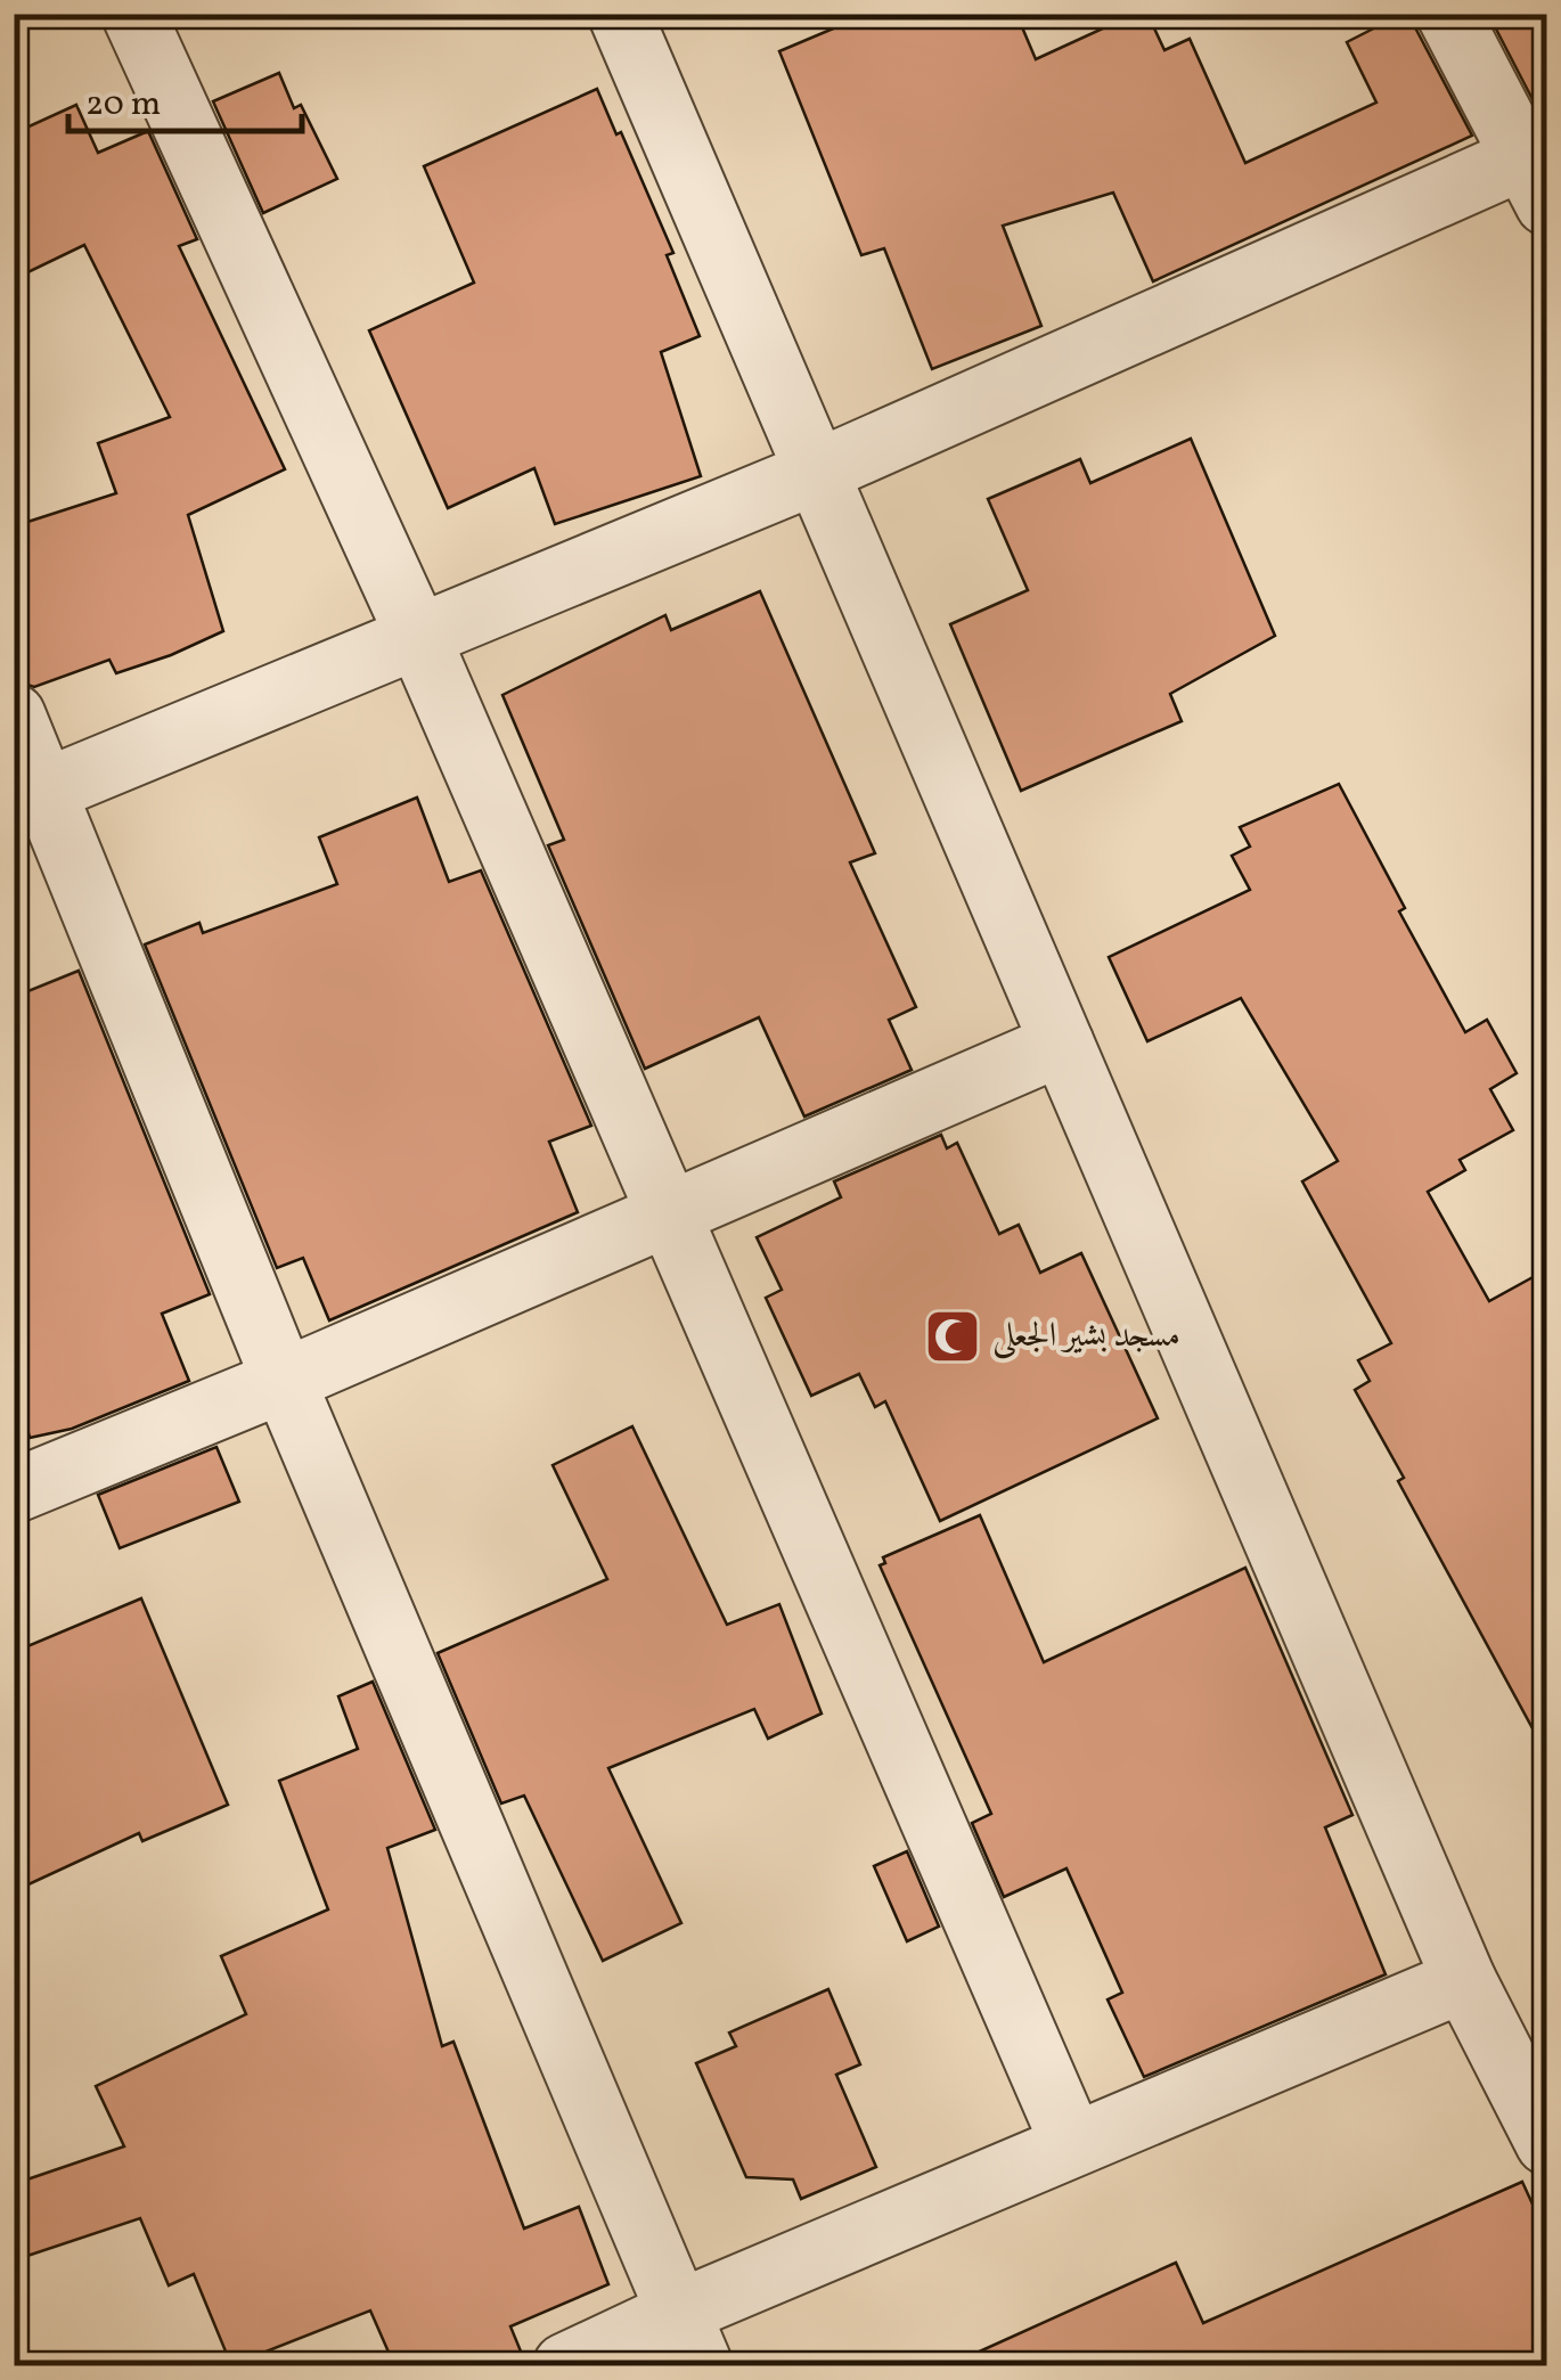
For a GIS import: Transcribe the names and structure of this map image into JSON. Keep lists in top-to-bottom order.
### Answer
{
  "places": {
    "mosque": ["مسجد بشير الجعلى"]
  },
  "scale_bar": "20 m"
}
